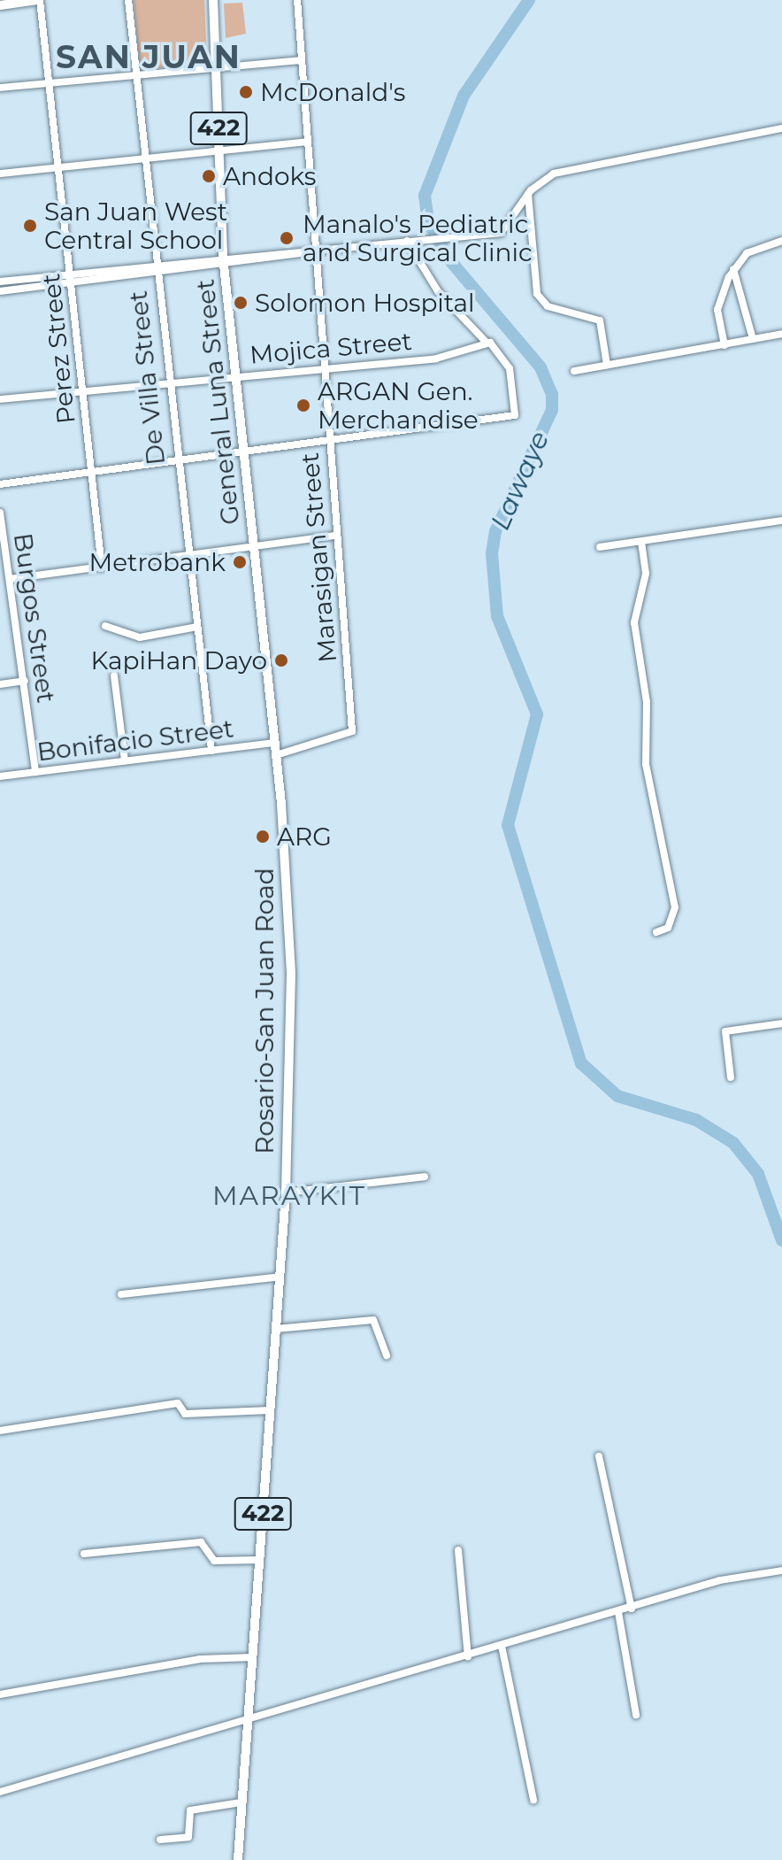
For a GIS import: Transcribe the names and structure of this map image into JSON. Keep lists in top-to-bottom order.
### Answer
{
  "streets": {
    "main road": ["422", "General Luna Street", "Rosario-San Juan Road"],
    "street": [
      "Mojica Street",
      "Perez Street",
      "De Villa Street",
      "Marasigan Street",
      "Burgos Street",
      "Bonifacio Street"
    ]
  },
  "crossings": [
    ["Mojica Street", "Perez Street"],
    ["Mojica Street", "De Villa Street"],
    ["Mojica Street", "General Luna Street"],
    ["Mojica Street", "Marasigan Street"],
    ["De Villa Street", "Bonifacio Street"],
    ["General Luna Street", "Marasigan Street"],
    ["General Luna Street", "Bonifacio Street"],
    ["General Luna Street", "Rosario-San Juan Road"],
    ["Marasigan Street", "Rosario-San Juan Road"],
    ["Burgos Street", "Bonifacio Street"]
  ],
  "districts": ["SAN JUAN", "MARAYKIT"],
  "water": ["Lawaye"],
  "places": [
    "McDonald's",
    "Andoks",
    "San Juan West Central School",
    "Manalo's Pediatric and Surgical Clinic",
    "Solomon Hospital",
    "ARGAN Gen. Merchandise",
    "Metrobank",
    "KapiHan Dayo",
    "ARG"
  ]
}
